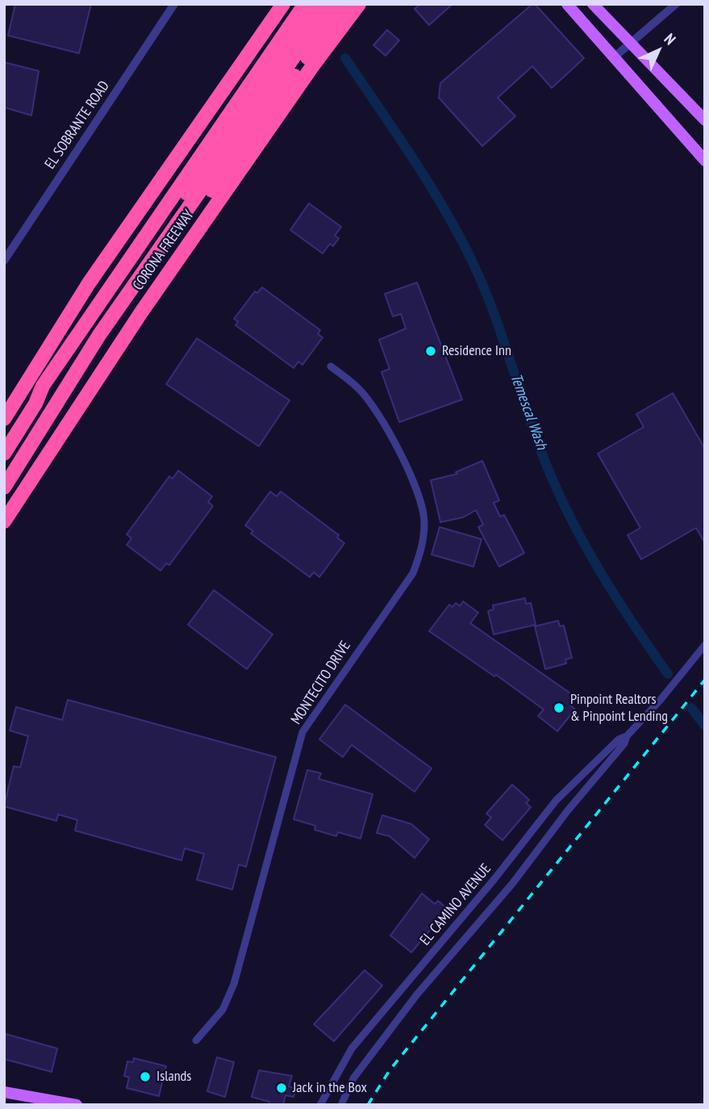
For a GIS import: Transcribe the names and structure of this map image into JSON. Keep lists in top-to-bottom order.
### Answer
{
  "streets": {
    "highway": ["CORONA FREEWAY"],
    "street": ["EL SOBRANTE ROAD", "MONTECITO DRIVE", "EL CAMINO AVENUE"]
  },
  "water": ["Temescal Wash"],
  "places": [
    "Residence Inn",
    "Pinpoint Realtors & Pinpoint Lending",
    "Islands",
    "Jack in the Box"
  ],
  "north": "top right"
}
